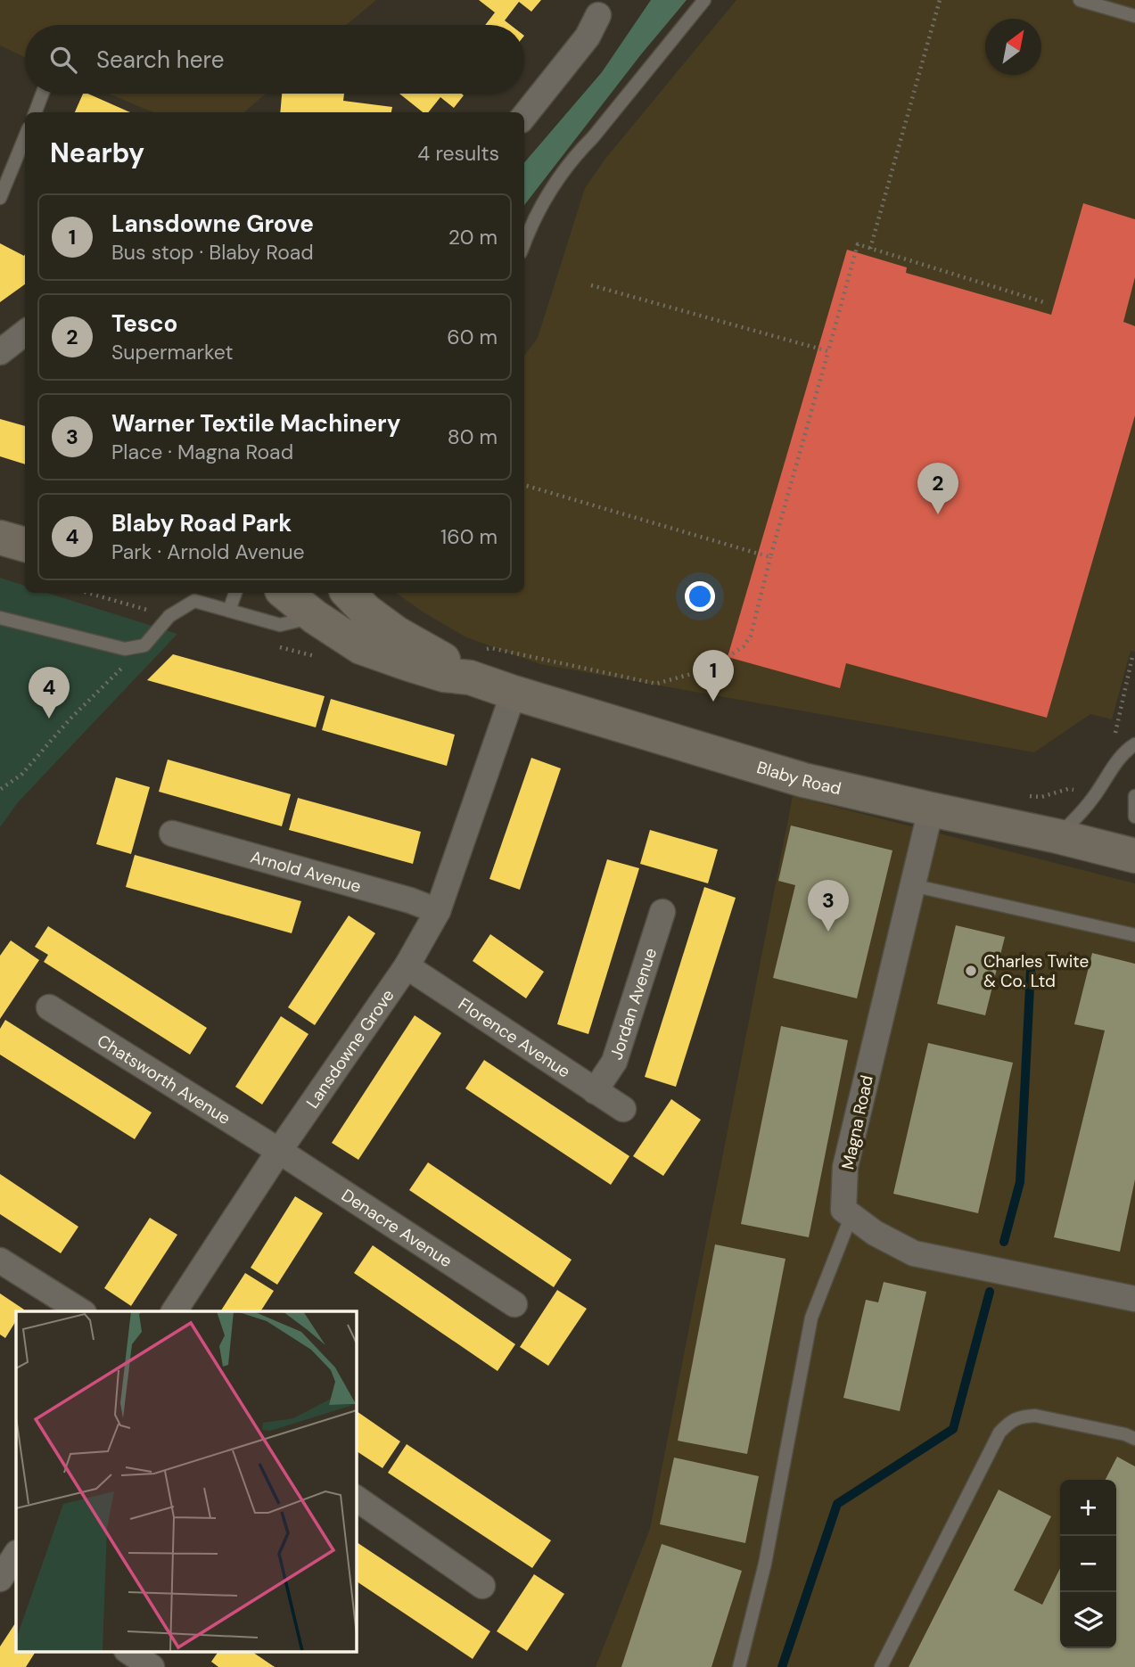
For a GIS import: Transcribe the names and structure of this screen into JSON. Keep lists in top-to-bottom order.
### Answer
{
  "streets": {
    "main road": ["Blaby Road"],
    "street": [
      "Arnold Avenue",
      "Jordan Avenue",
      "Florence Avenue",
      "Lansdowne Grove",
      "Chatsworth Avenue",
      "Magna Road",
      "Denacre Avenue"
    ]
  },
  "crossings": [
    ["Blaby Road", "Lansdowne Grove"],
    ["Blaby Road", "Magna Road"],
    ["Arnold Avenue", "Lansdowne Grove"],
    ["Jordan Avenue", "Florence Avenue"],
    ["Florence Avenue", "Lansdowne Grove"],
    ["Lansdowne Grove", "Chatsworth Avenue"],
    ["Lansdowne Grove", "Denacre Avenue"],
    ["Chatsworth Avenue", "Denacre Avenue"]
  ],
  "places": ["Charles Twite & Co. Ltd"],
  "north": "top right",
  "page": {
    "search": "Search here",
    "heading": ["Nearby", "4 results"],
    "list": [
      {
        "mark": "1",
        "name": "Lansdowne Grove",
        "note": "Bus stop · Blaby Road",
        "value": "20 m"
      },
      {
        "mark": "2",
        "name": "Tesco",
        "note": "Supermarket",
        "value": "60 m"
      },
      {
        "mark": "3",
        "name": "Warner Textile Machinery",
        "note": "Place · Magna Road",
        "value": "80 m"
      },
      {
        "mark": "4",
        "name": "Blaby Road Park",
        "note": "Park · Arnold Avenue",
        "value": "160 m"
      }
    ],
    "pins": [
      "2",
      "1",
      "4",
      "3"
    ],
    "map_buttons": ["+", "−"]
  }
}
